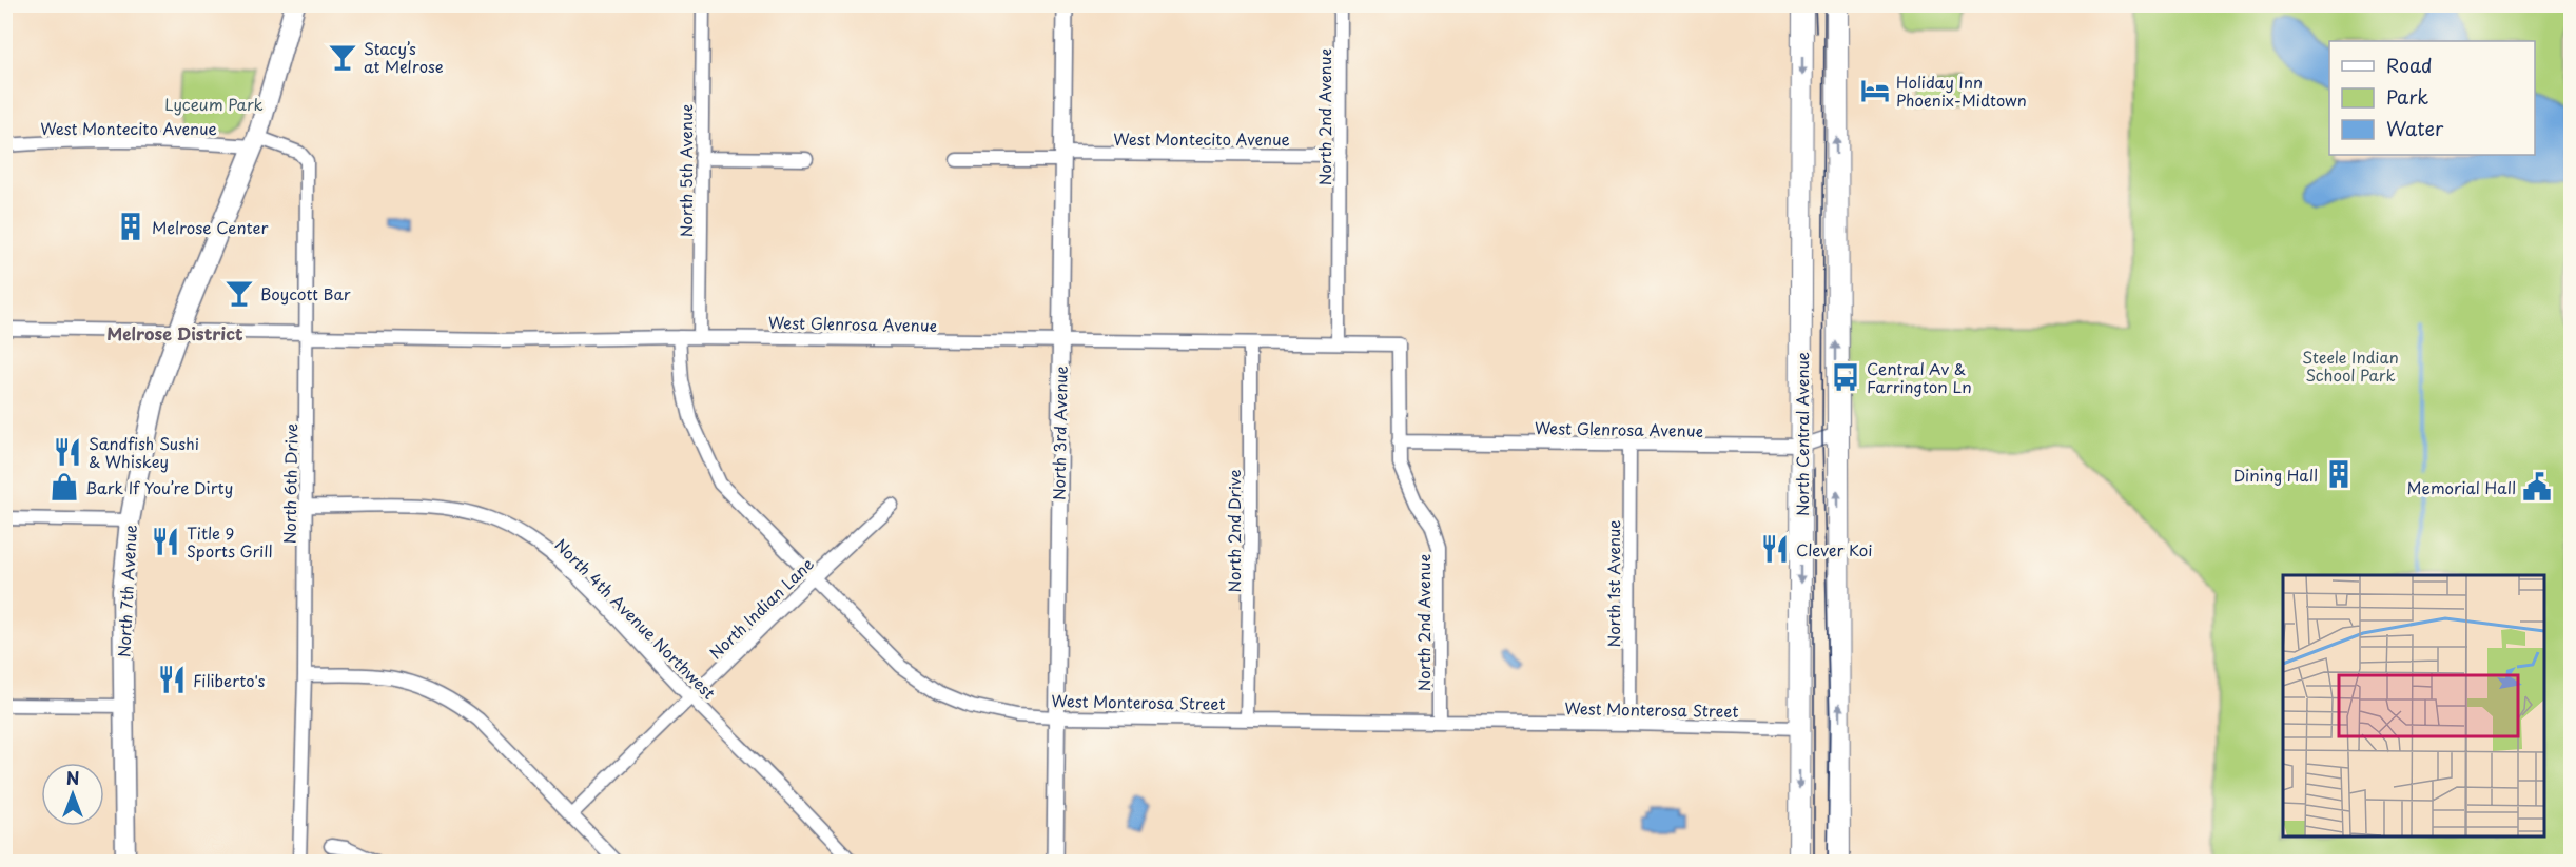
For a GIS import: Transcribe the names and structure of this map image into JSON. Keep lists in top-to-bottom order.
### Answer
{
  "streets": {
    "main road": ["North Central Avenue", "North 7th Avenue"],
    "street": [
      "North 2nd Avenue",
      "West Montecito Avenue",
      "North 5th Avenue",
      "West Glenrosa Avenue",
      "North 3rd Avenue",
      "North 6th Drive",
      "North 2nd Drive",
      "North 1st Avenue",
      "North Indian Lane",
      "North 4th Avenue Northwest",
      "West Monterosa Street"
    ]
  },
  "crossings": [
    ["North 2nd Avenue", "West Montecito Avenue"],
    ["North 2nd Avenue", "West Glenrosa Avenue"],
    ["North 2nd Avenue", "West Monterosa Street"],
    ["West Montecito Avenue", "North 3rd Avenue"],
    ["West Montecito Avenue", "North 6th Drive"],
    ["West Montecito Avenue", "North 7th Avenue"],
    ["North 5th Avenue", "West Glenrosa Avenue"],
    ["West Glenrosa Avenue", "North 3rd Avenue"],
    ["West Glenrosa Avenue", "North Central Avenue"],
    ["West Glenrosa Avenue", "North 6th Drive"],
    ["West Glenrosa Avenue", "North 2nd Drive"],
    ["West Glenrosa Avenue", "North 1st Avenue"],
    ["West Glenrosa Avenue", "North 7th Avenue"],
    ["West Glenrosa Avenue", "West Monterosa Street"],
    ["North 3rd Avenue", "West Monterosa Street"],
    ["North Central Avenue", "West Monterosa Street"],
    ["North 6th Drive", "North 7th Avenue"],
    ["North 6th Drive", "North 4th Avenue Northwest"],
    ["North 2nd Drive", "West Monterosa Street"],
    ["North 1st Avenue", "West Monterosa Street"],
    ["North Indian Lane", "North 4th Avenue Northwest"],
    ["North Indian Lane", "West Monterosa Street"]
  ],
  "districts": ["Melrose District"],
  "parks": ["Lyceum Park", "Steele Indian School Park"],
  "places": {
    "bar": ["Stacy’s at Melrose", "Boycott Bar"],
    "hotel": ["Holiday Inn Phoenix-Midtown"],
    "building": ["Melrose Center", "Dining Hall"],
    "bus stop": ["Central Av & Farrington Ln"],
    "restaurant": [
      "Sandfish Sushi & Whiskey",
      "Title 9 Sports Grill",
      "Clever Koi",
      "Filiberto's"
    ],
    "shop": ["Bark If You’re Dirty"],
    "public building": ["Memorial Hall"]
  },
  "legend": ["Road", "Park", "Water"],
  "north": "top"
}
